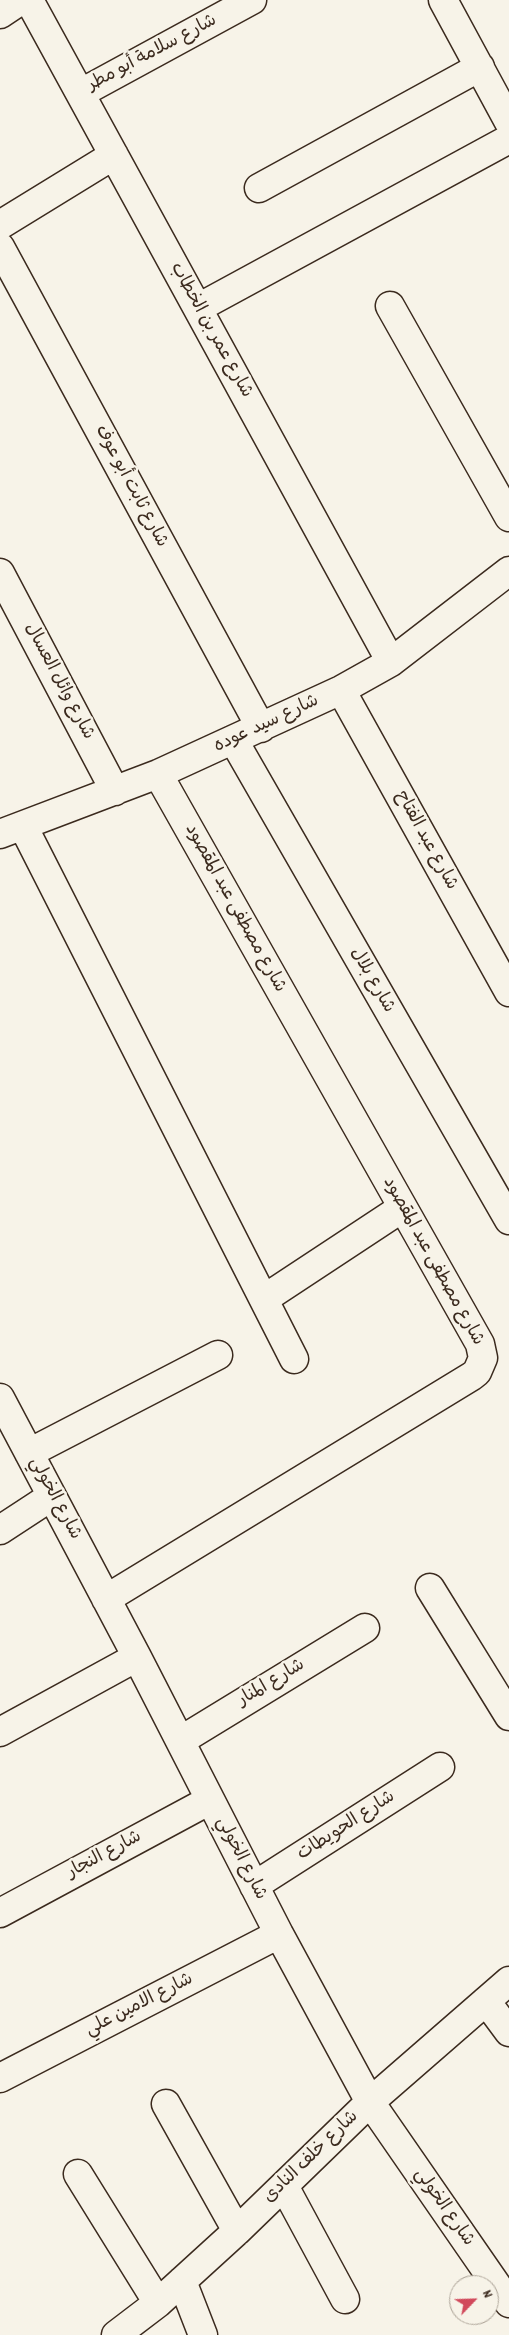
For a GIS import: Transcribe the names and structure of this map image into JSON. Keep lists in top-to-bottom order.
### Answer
{
  "streets": {
    "street": [
      "شارع سلامة أبو مطر",
      "شارع عمر بن الخطاب",
      "شارع ثابت أبو عوف",
      "شارع وائل العسال",
      "شارع سيد عوده",
      "شارع عبد الفتاح",
      "شارع مصطفى عبد المقصود",
      "شارع بلال",
      "شارع الخولي",
      "شارع المنار",
      "شارع الحويطات",
      "شارع النجار",
      "شارع الامين علي",
      "شارع خلف النادى"
    ]
  },
  "crossings": [
    ["شارع سلامة أبو مطر", "شارع عمر بن الخطاب"],
    ["شارع عمر بن الخطاب", "شارع سيد عوده"],
    ["شارع ثابت أبو عوف", "شارع سيد عوده"],
    ["شارع وائل العسال", "شارع سيد عوده"],
    ["شارع سيد عوده", "شارع عبد الفتاح"],
    ["شارع سيد عوده", "شارع مصطفى عبد المقصود"],
    ["شارع سيد عوده", "شارع بلال"],
    ["شارع مصطفى عبد المقصود", "شارع الخولي"],
    ["شارع الخولي", "شارع المنار"],
    ["شارع الخولي", "شارع الحويطات"],
    ["شارع الخولي", "شارع النجار"],
    ["شارع الخولي", "شارع الامين علي"],
    ["شارع الخولي", "شارع خلف النادى"]
  ],
  "north": "top right"
}
